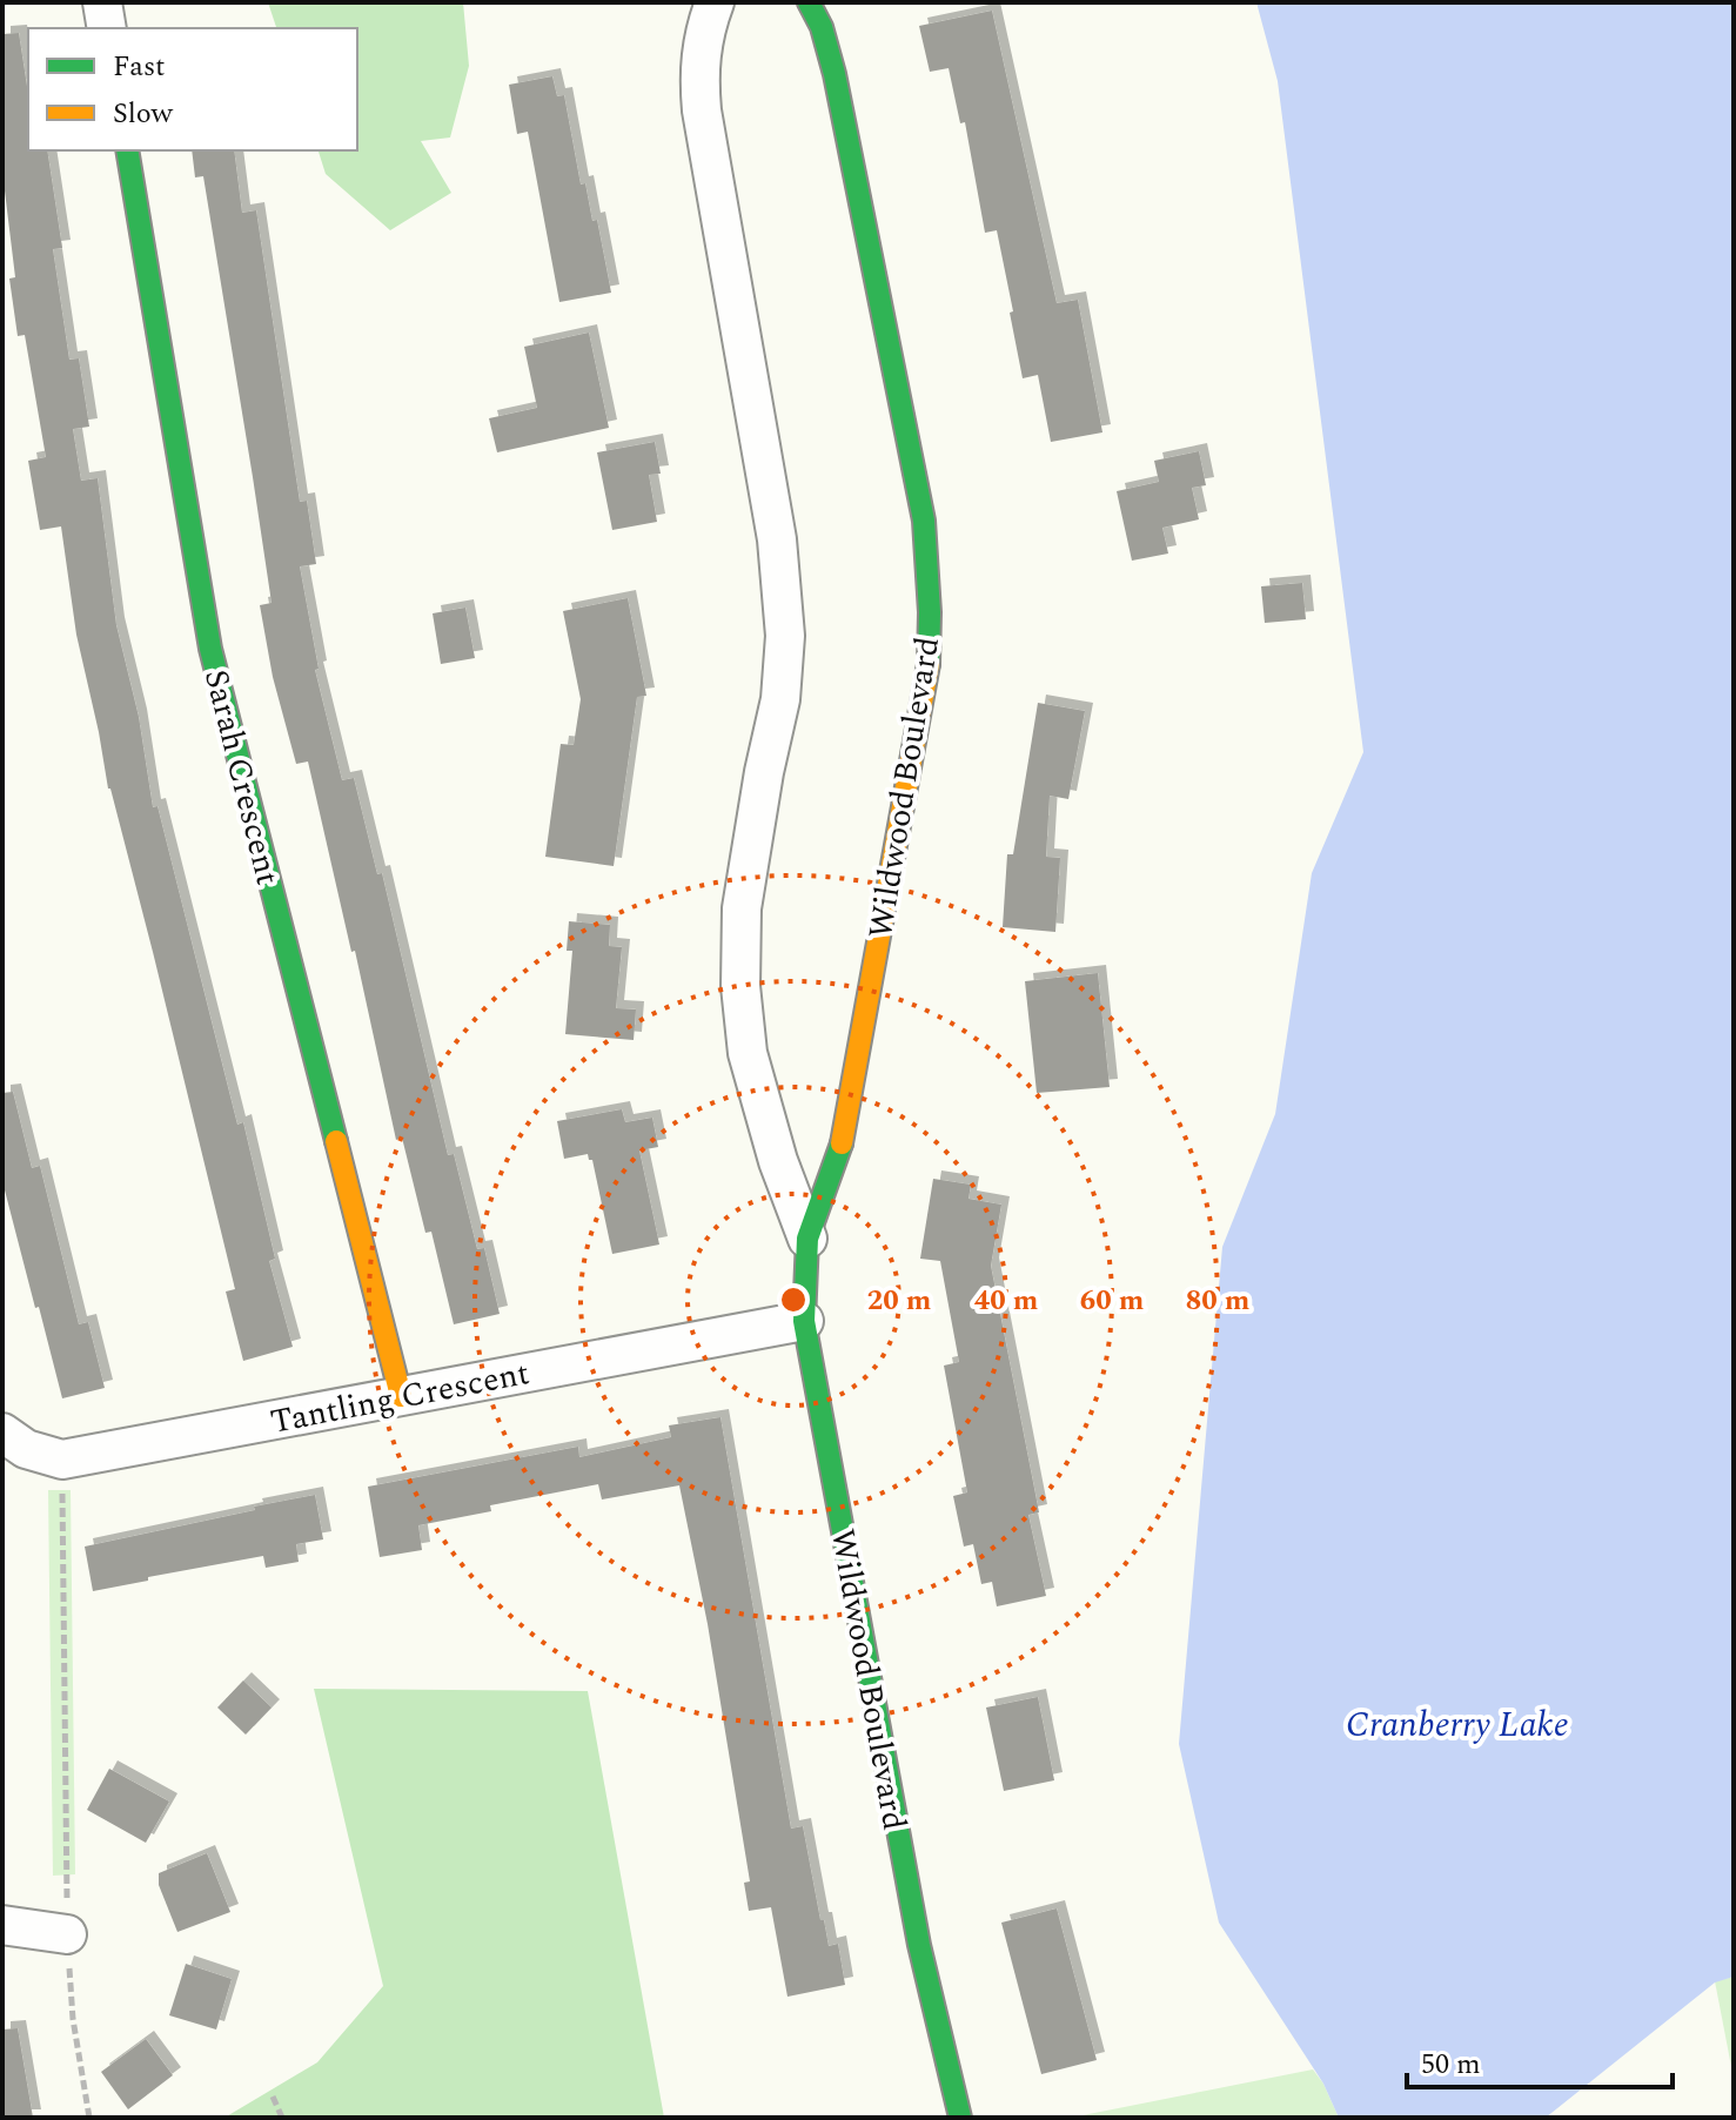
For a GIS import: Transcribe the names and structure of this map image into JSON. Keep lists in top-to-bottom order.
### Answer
{
  "streets": {
    "street": ["Sarah Crescent", "Wildwood Boulevard", "Tantling Crescent"]
  },
  "crossings": [
    ["Sarah Crescent", "Tantling Crescent"],
    ["Wildwood Boulevard", "Tantling Crescent"]
  ],
  "water": ["Cranberry Lake"],
  "legend": ["Fast", "Slow"],
  "scale_bar": "50 m",
  "rings": [
    "20 m",
    "40 m",
    "60 m",
    "80 m"
  ]
}
